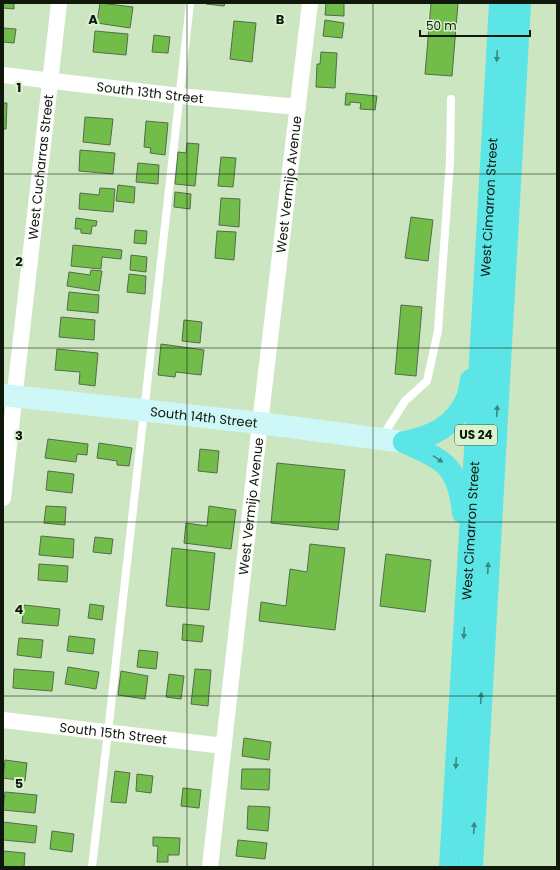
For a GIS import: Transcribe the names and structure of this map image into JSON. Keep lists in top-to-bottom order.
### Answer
{
  "streets": {
    "highway": ["West Cimarron Street", "US 24"],
    "street": [
      "South 13th Street",
      "West Cucharras Street",
      "West Vermijo Avenue",
      "South 14th Street",
      "South 15th Street"
    ]
  },
  "crossings": [
    ["South 13th Street", "West Cucharras Street"],
    ["South 13th Street", "West Vermijo Avenue"],
    ["West Cucharras Street", "South 14th Street"],
    ["West Vermijo Avenue", "South 14th Street"],
    ["West Vermijo Avenue", "South 15th Street"]
  ],
  "scale_bar": "50 m",
  "grid": {
    "columns": ["A", "B"],
    "rows": [
      "1",
      "2",
      "3",
      "4",
      "5"
    ]
  }
}
